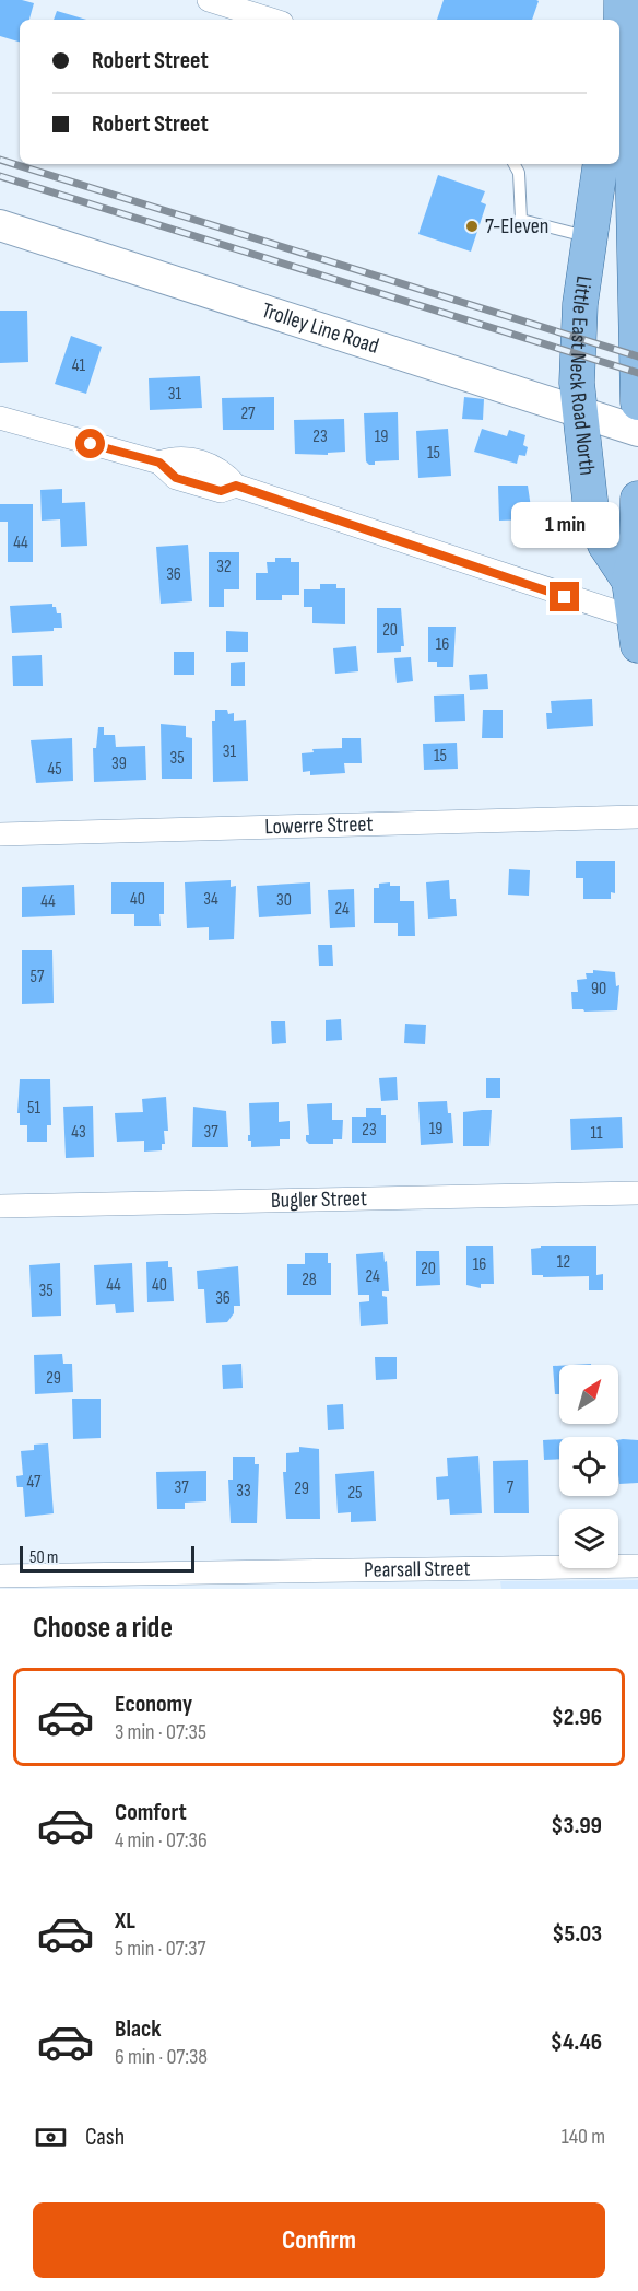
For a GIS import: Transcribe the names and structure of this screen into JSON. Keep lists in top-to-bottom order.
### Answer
{
  "streets": {
    "main road": ["Trolley Line Road", "Little East Neck Road North"],
    "street": ["Lowerre Street", "Bugler Street", "Pearsall Street"]
  },
  "crossings": [
    ["Trolley Line Road", "Little East Neck Road North"]
  ],
  "places": ["7-Eleven"],
  "house_numbers": [
    "41",
    "31",
    "27",
    "23",
    "19",
    "15",
    "44",
    "32",
    "36",
    "20",
    "16",
    "31",
    "15",
    "35",
    "39",
    "45",
    "40",
    "34",
    "30",
    "44",
    "24",
    "57",
    "90",
    "51",
    "19",
    "23",
    "43",
    "37",
    "11",
    "12",
    "16",
    "20",
    "24",
    "28",
    "44",
    "40",
    "35",
    "36",
    "29",
    "47",
    "37",
    "7",
    "29",
    "33",
    "25"
  ],
  "scale_bar": "50 m",
  "north": "top right",
  "page": {
    "banner": ["Robert Street", "Robert Street"],
    "bubble": "1 min",
    "scale": "50 m",
    "heading": "Choose a ride",
    "list": [
      {
        "name": "Economy",
        "note": "3 min · 07:35",
        "value": "$2.96"
      },
      {
        "name": "Comfort",
        "note": "4 min · 07:36",
        "value": "$3.99"
      },
      {
        "name": "XL",
        "note": "5 min · 07:37",
        "value": "$5.03"
      },
      {
        "name": "Black",
        "note": "6 min · 07:38",
        "value": "$4.46"
      }
    ],
    "pay": ["Cash", "140 m"],
    "buttons": "Confirm"
  }
}
